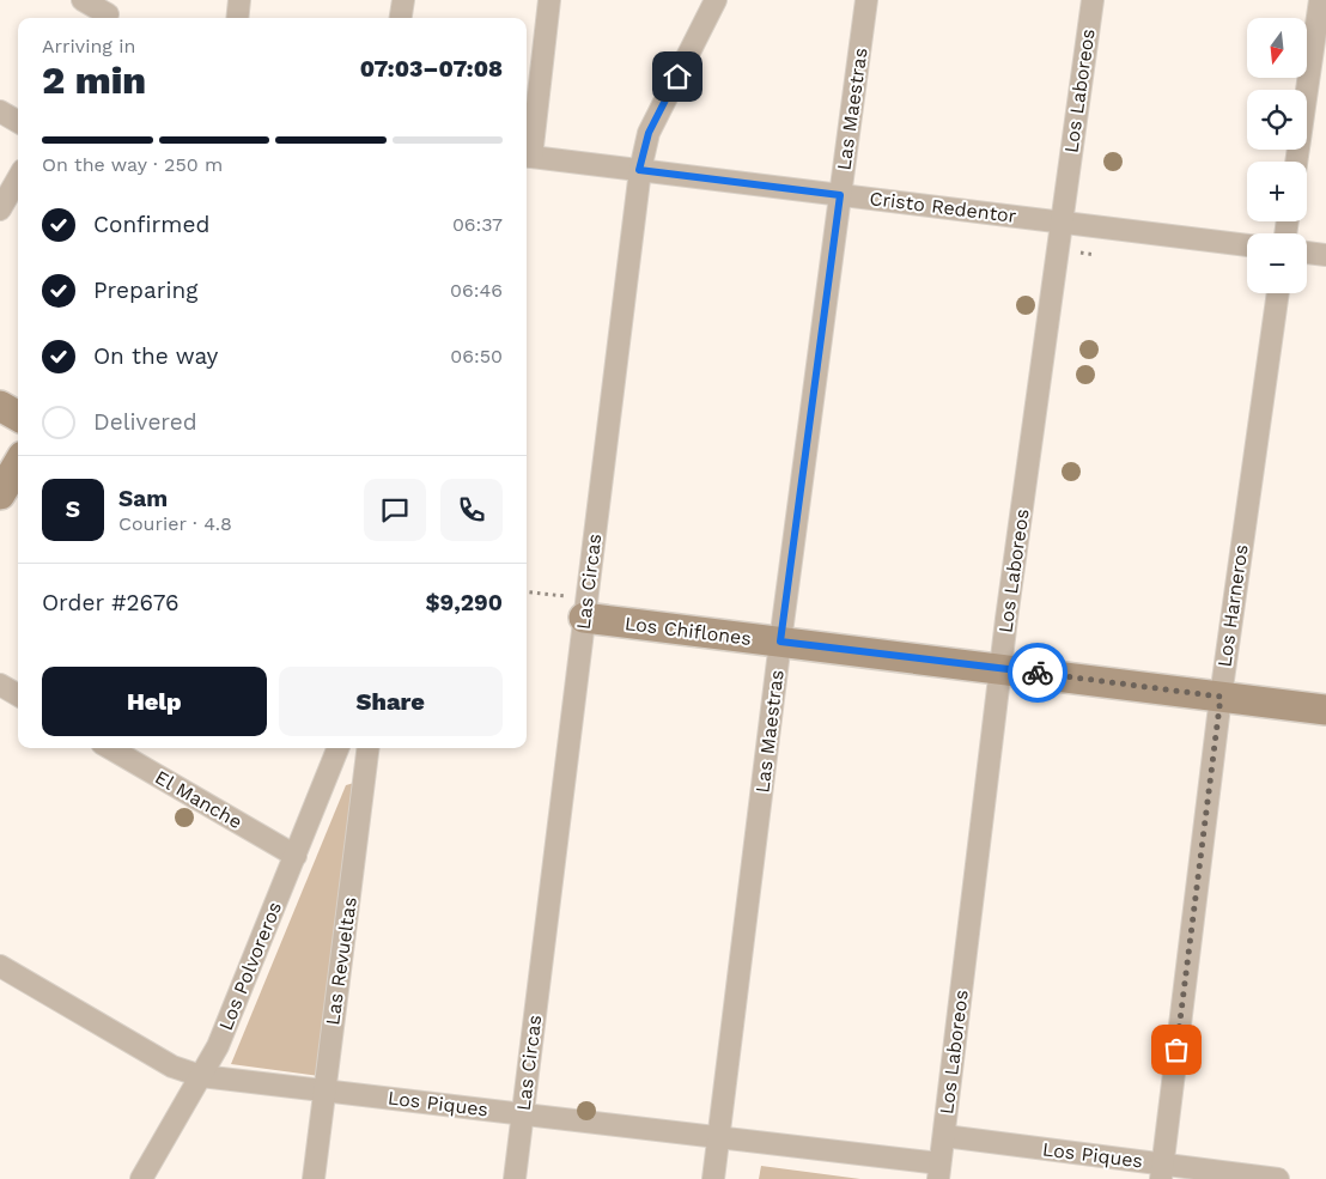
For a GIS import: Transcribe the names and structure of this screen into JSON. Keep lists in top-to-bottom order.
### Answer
{
  "streets": {
    "street": [
      "Los Laboreos",
      "Las Maestras",
      "Cristo Redentor",
      "Las Circas",
      "Los Harneros",
      "Los Chiflones",
      "El Manche",
      "Las Revueltas",
      "Los Polvoreros",
      "Los Piques"
    ]
  },
  "crossings": [
    ["Los Laboreos", "Cristo Redentor"],
    ["Los Laboreos", "Los Chiflones"],
    ["Los Laboreos", "Los Piques"],
    ["Las Maestras", "Cristo Redentor"],
    ["Las Maestras", "Los Chiflones"],
    ["Las Maestras", "Los Piques"],
    ["Cristo Redentor", "Las Circas"],
    ["Las Circas", "Los Chiflones"],
    ["Las Circas", "Los Piques"],
    ["Los Harneros", "Los Chiflones"],
    ["Los Harneros", "Los Piques"],
    ["El Manche", "Los Polvoreros"],
    ["Las Revueltas", "Los Piques"],
    ["Los Polvoreros", "Los Piques"]
  ],
  "north": "bottom",
  "page": {
    "map_buttons": ["+", "−"],
    "heading": ["2 min", "Arriving in", "07:03–07:08"],
    "panel": [
      "Sam",
      "Courier · 4.8",
      "Order #2676",
      "$9,290"
    ],
    "bar": "On the way · 250 m",
    "list": [
      ["Confirmed", "06:37"],
      ["Preparing", "06:46"],
      ["On the way", "06:50"],
      "Delivered"
    ],
    "round": "S",
    "buttons": ["Help", "Share"]
  }
}
